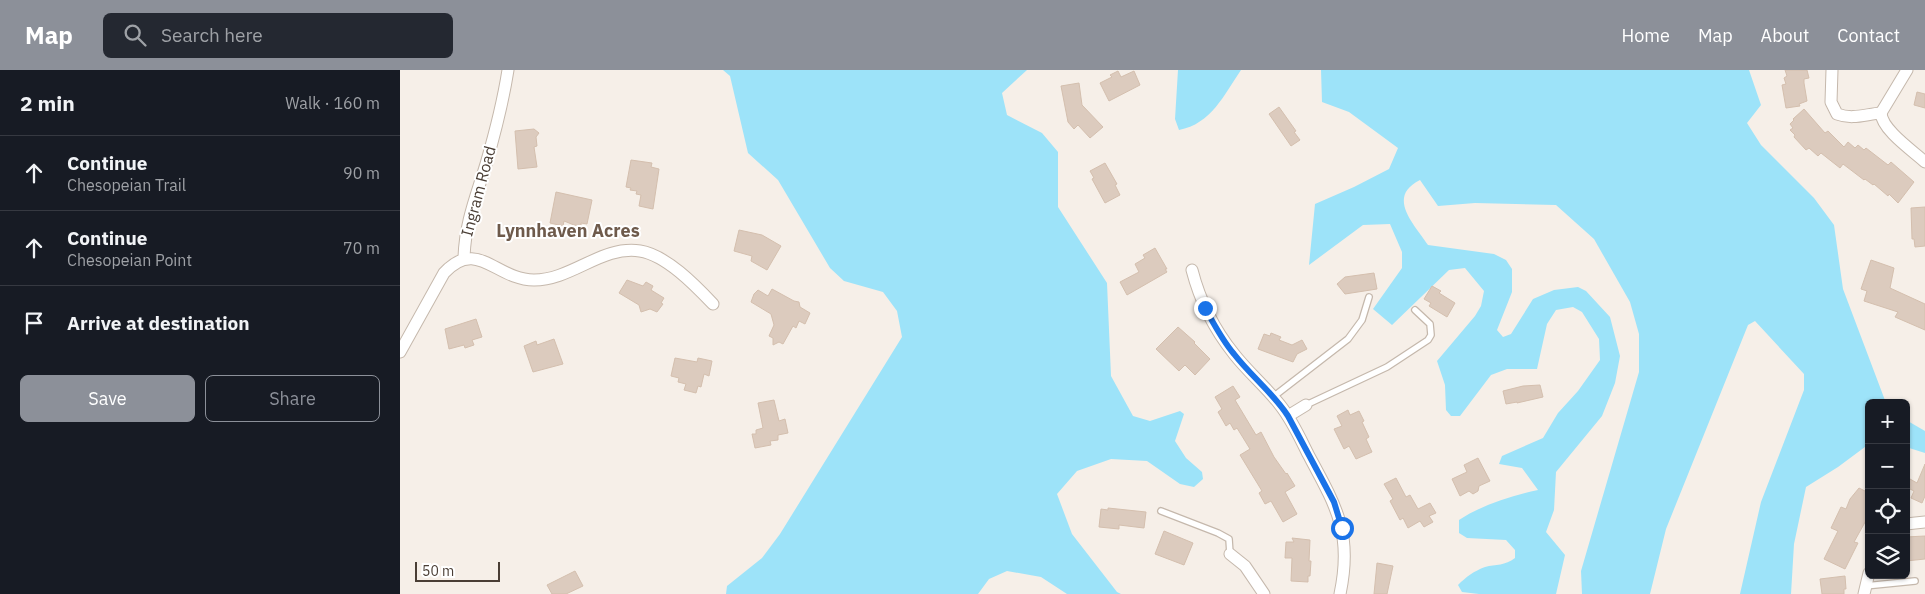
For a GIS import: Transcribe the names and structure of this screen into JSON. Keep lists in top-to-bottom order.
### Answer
{
  "streets": {
    "street": ["Ingram Road"]
  },
  "districts": ["Lynnhaven Acres"],
  "scale_bar": "50 m",
  "page": {
    "header": "Map",
    "search": "Search here",
    "nav": [
      "Home",
      "Map",
      "About",
      "Contact"
    ],
    "heading": ["2 min", "Walk · 160 m"],
    "list": [
      ["Continue", "Chesopeian Trail", "90 m"],
      ["Continue", "Chesopeian Point", "70 m"],
      "Arrive at destination"
    ],
    "buttons": ["Save", "Share"],
    "map_buttons": ["+", "−"],
    "scale": "50 m"
  }
}
